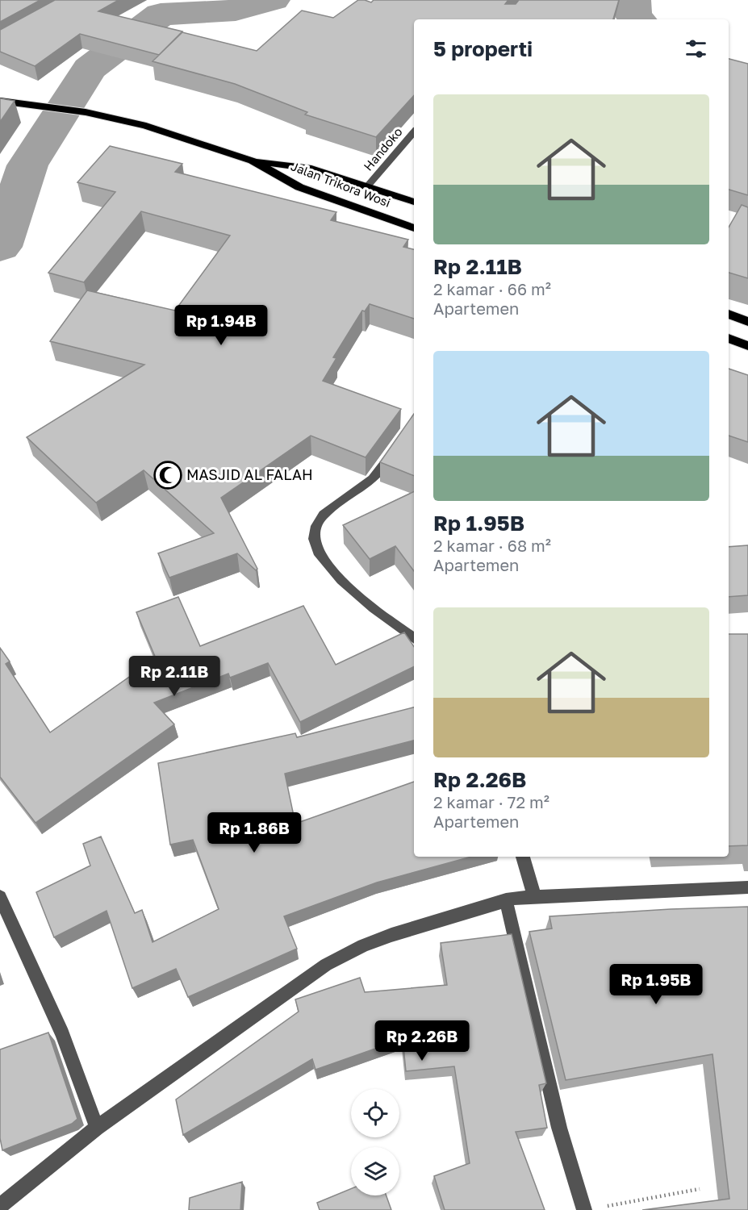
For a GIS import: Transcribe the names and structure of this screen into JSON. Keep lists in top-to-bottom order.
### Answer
{
  "streets": {
    "highway": ["Jalan Trikora Wosi"],
    "street": ["Handoko"]
  },
  "crossings": [
    ["Handoko", "Jalan Trikora Wosi"]
  ],
  "places": {
    "mosque": ["MASJID AL FALAH"]
  },
  "page": {
    "heading": "5 properti",
    "list": [
      {
        "name": "Rp 2.11B",
        "note": "2 kamar · 66 m² · Apartemen"
      },
      {
        "name": "Rp 1.95B",
        "note": "2 kamar · 68 m² · Apartemen"
      },
      {
        "name": "Rp 2.26B",
        "note": "2 kamar · 72 m² · Apartemen"
      }
    ],
    "price": [
      "Rp 1.94B",
      "Rp 2.11B",
      "Rp 1.86B",
      "Rp 1.95B",
      "Rp 2.26B"
    ]
  }
}
